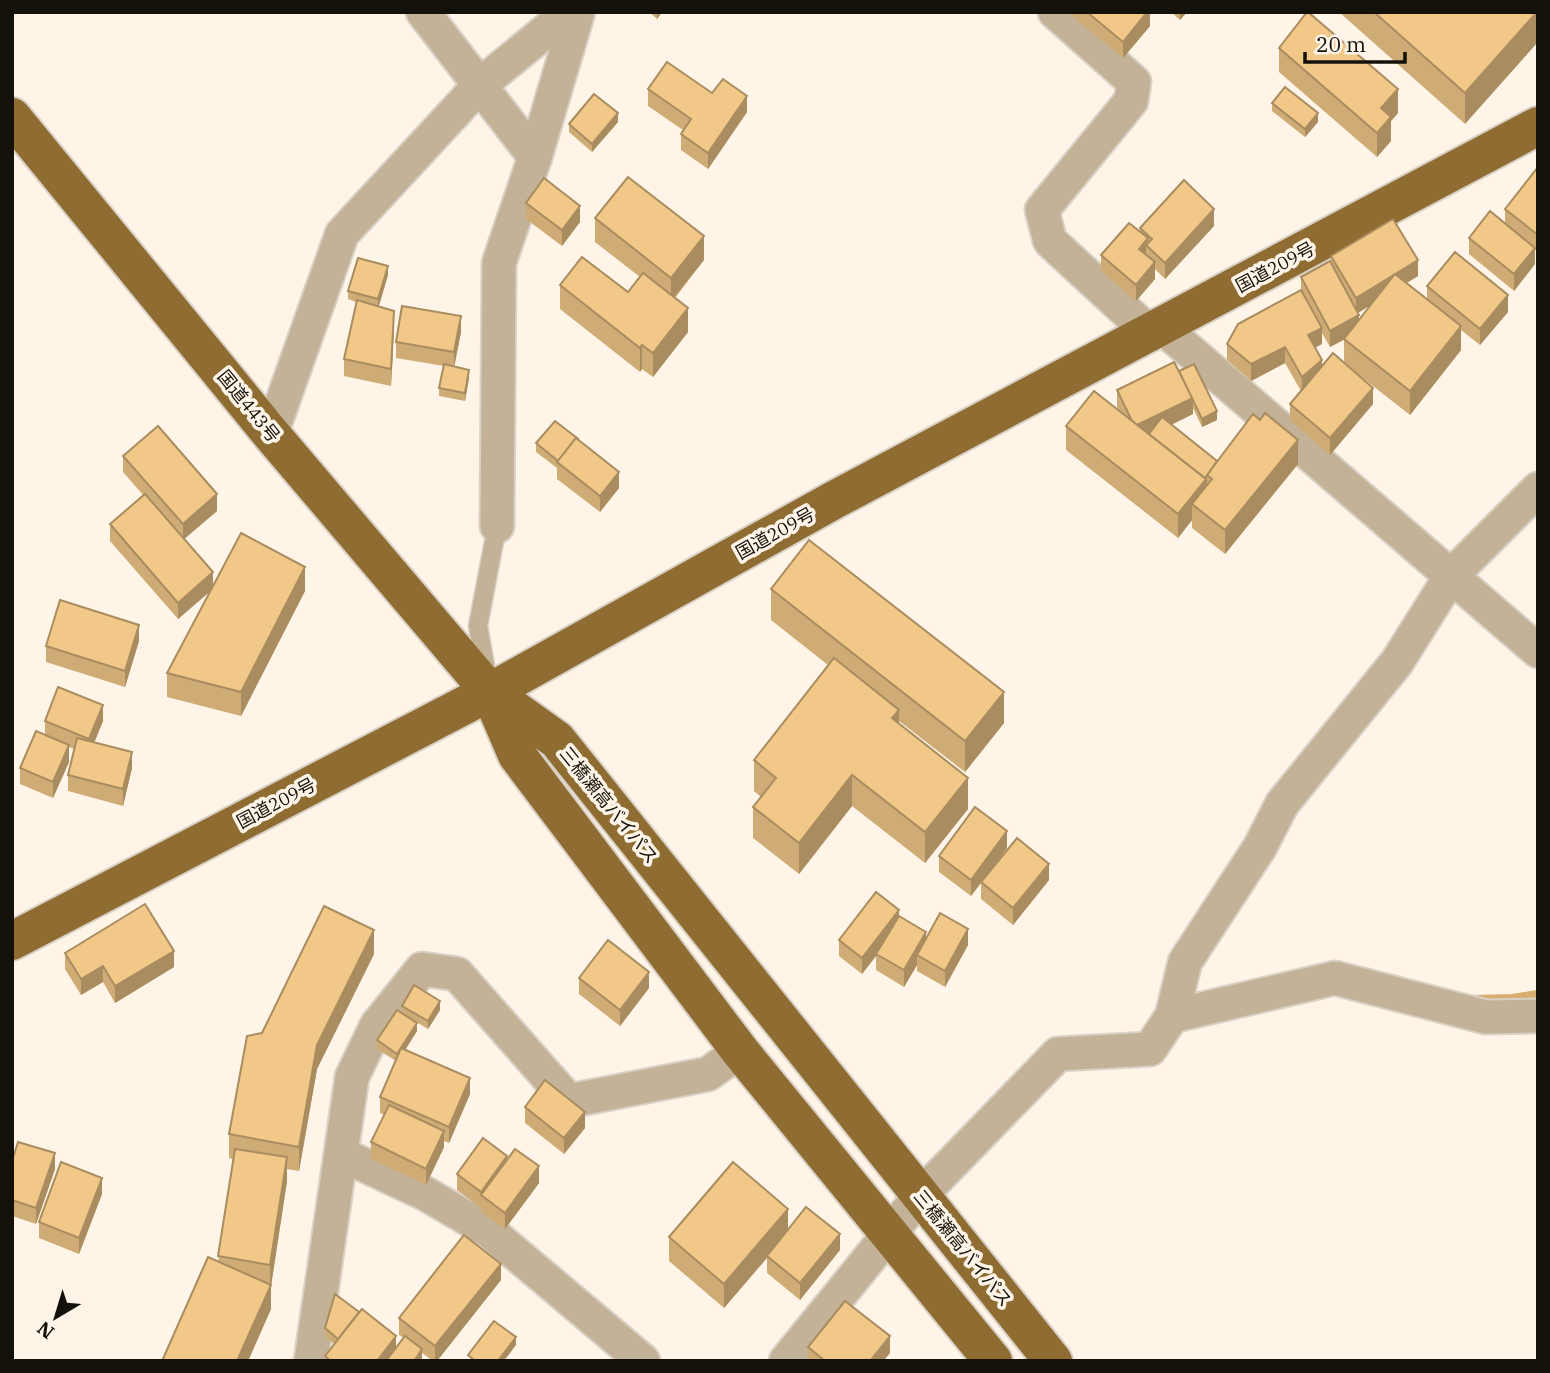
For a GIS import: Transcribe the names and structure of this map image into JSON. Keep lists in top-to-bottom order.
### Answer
{
  "streets": {
    "highway": ["国道209号", "国道443号", "三橋瀬高バイパス"]
  },
  "crossings": [
    ["国道209号", "国道443号"],
    ["国道209号", "三橋瀬高バイパス"],
    ["国道443号", "三橋瀬高バイパス"]
  ],
  "scale_bar": "20 m",
  "north": "bottom left"
}
